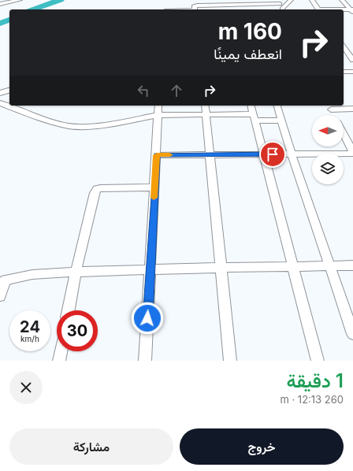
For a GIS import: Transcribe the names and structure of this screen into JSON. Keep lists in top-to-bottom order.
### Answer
{
  "north": "left",
  "page": {
    "turn": ["160 m", "انعطف يمينًا"],
    "speed": "24 km/h",
    "limit": "30",
    "heading": ["1 دقيقة", "260 m · 12:13"],
    "buttons": ["خروج", "مشاركة"]
  }
}
